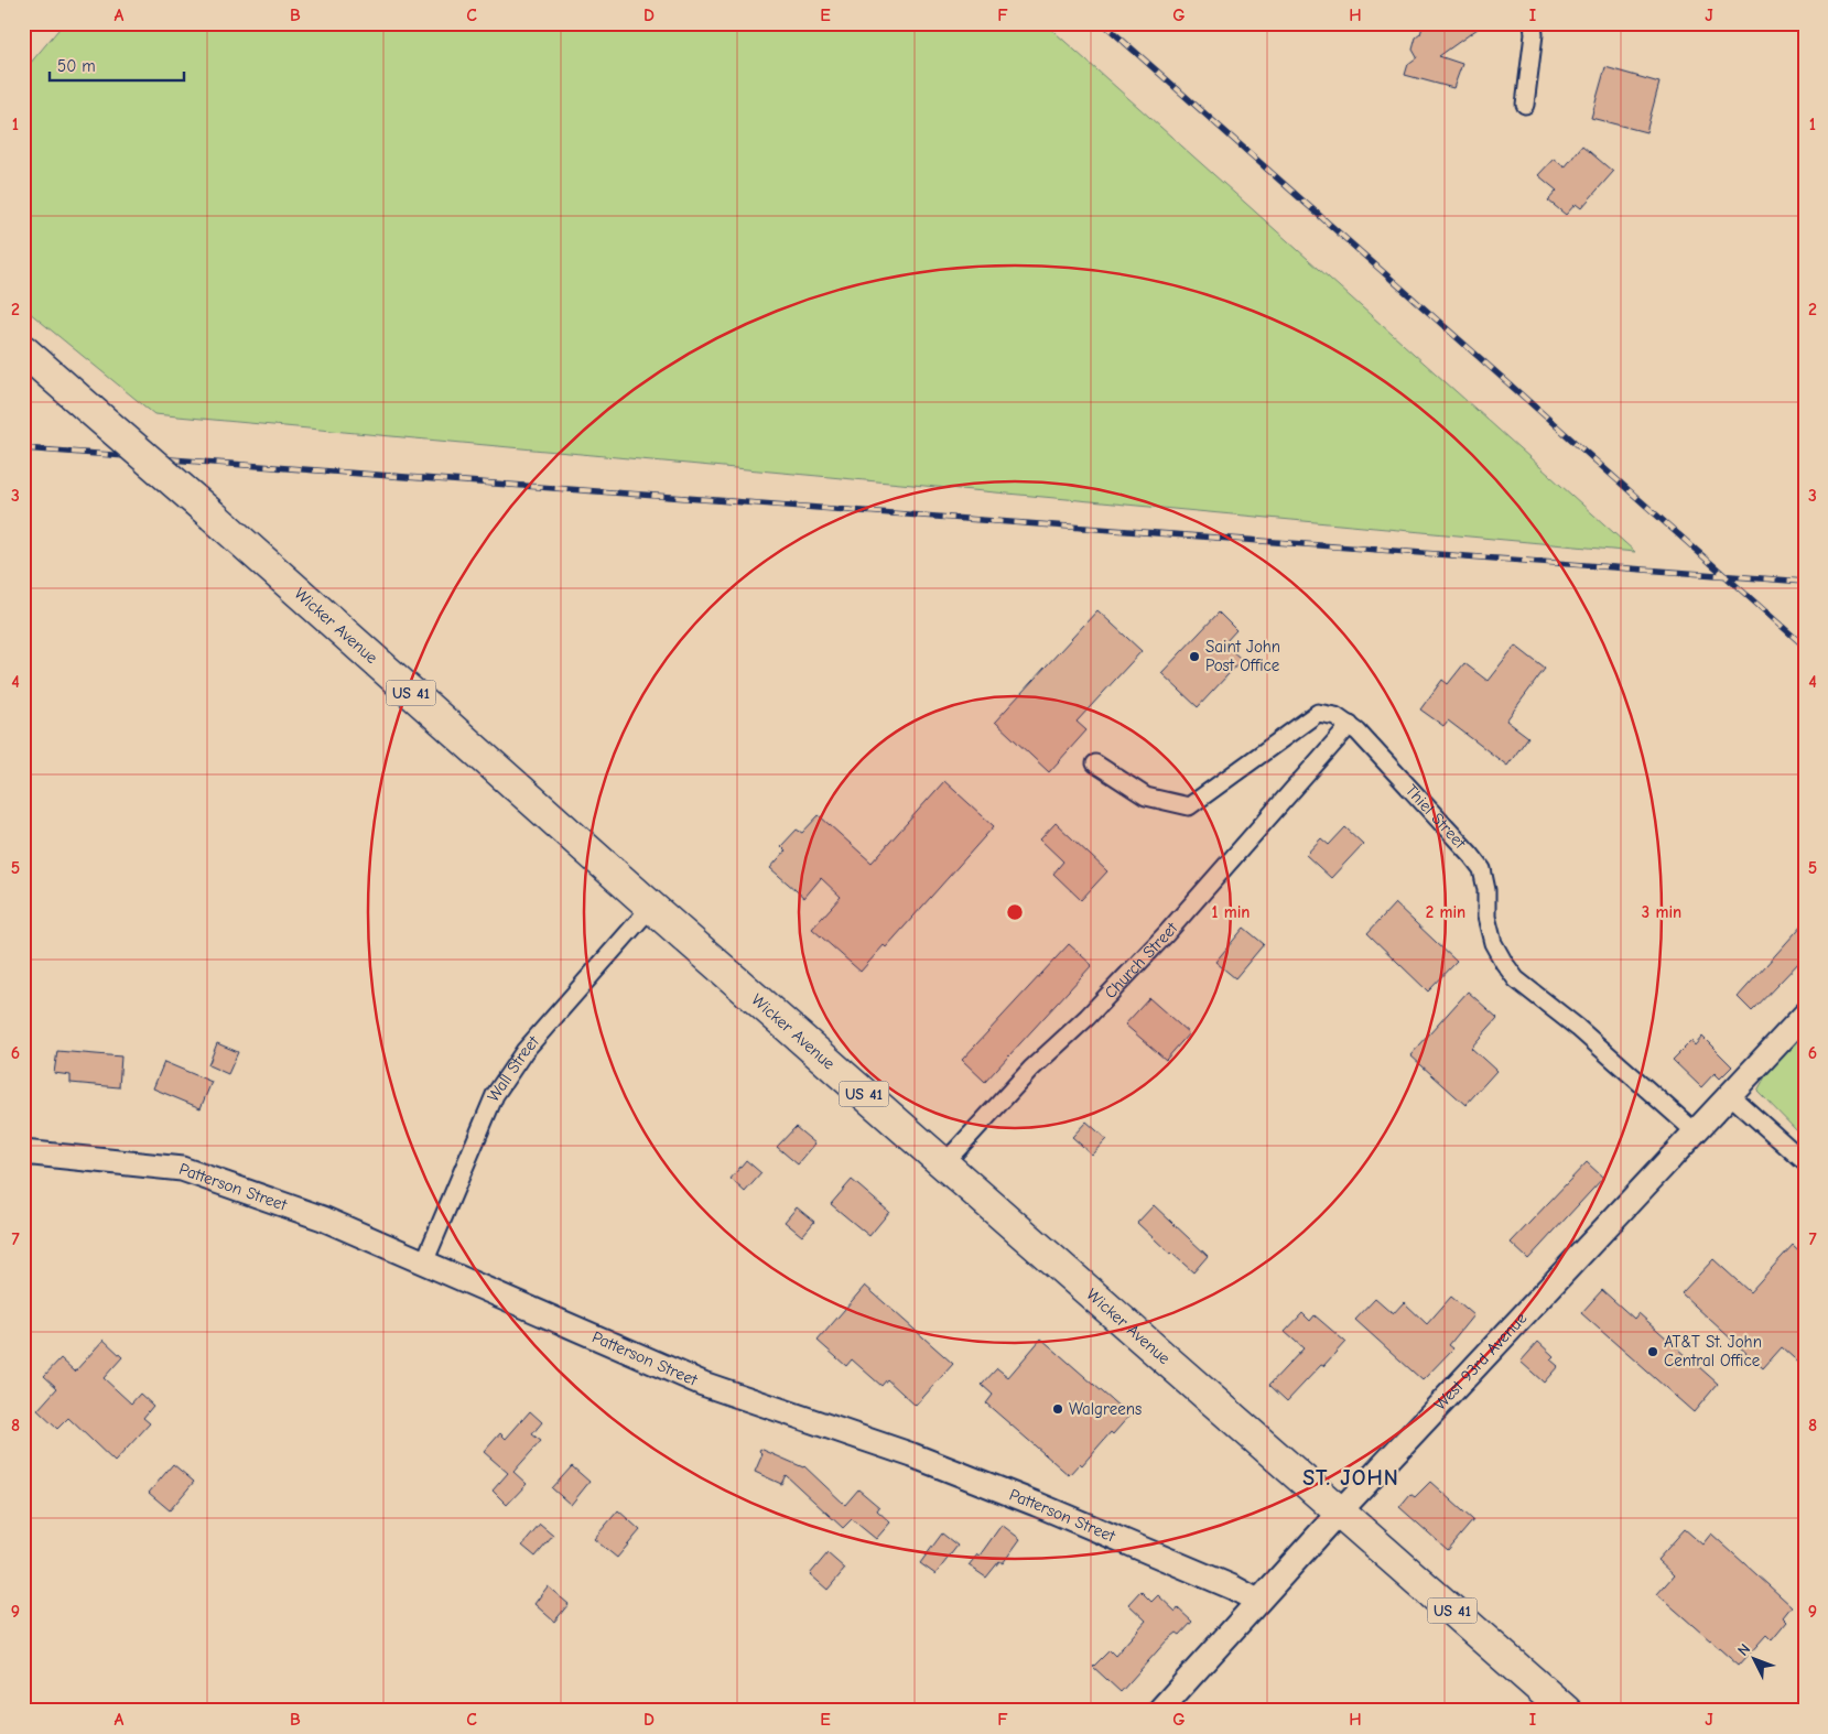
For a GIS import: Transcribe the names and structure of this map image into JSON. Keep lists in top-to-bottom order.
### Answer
{
  "streets": {
    "highway": ["Wicker Avenue", "US 41"],
    "street": [
      "Thiel Street",
      "Church Street",
      "Wall Street",
      "Patterson Street",
      "West 93rd Avenue"
    ]
  },
  "crossings": [
    ["Wicker Avenue", "Church Street"],
    ["Wicker Avenue", "Wall Street"],
    ["Wicker Avenue", "West 93rd Avenue"],
    ["Thiel Street", "Church Street"],
    ["Thiel Street", "West 93rd Avenue"],
    ["Wall Street", "Patterson Street"],
    ["Patterson Street", "West 93rd Avenue"]
  ],
  "districts": ["ST. JOHN"],
  "places": ["Saint John Post Office", "AT&T St. John Central Office", "Walgreens"],
  "scale_bar": "50 m",
  "north": "top left",
  "grid": {
    "columns": [
      "A",
      "B",
      "C",
      "D",
      "E",
      "F",
      "G",
      "H",
      "I",
      "J"
    ],
    "rows": [
      "1",
      "2",
      "3",
      "4",
      "5",
      "6",
      "7",
      "8",
      "9"
    ]
  },
  "rings": ["1 min", "2 min", "3 min"]
}
